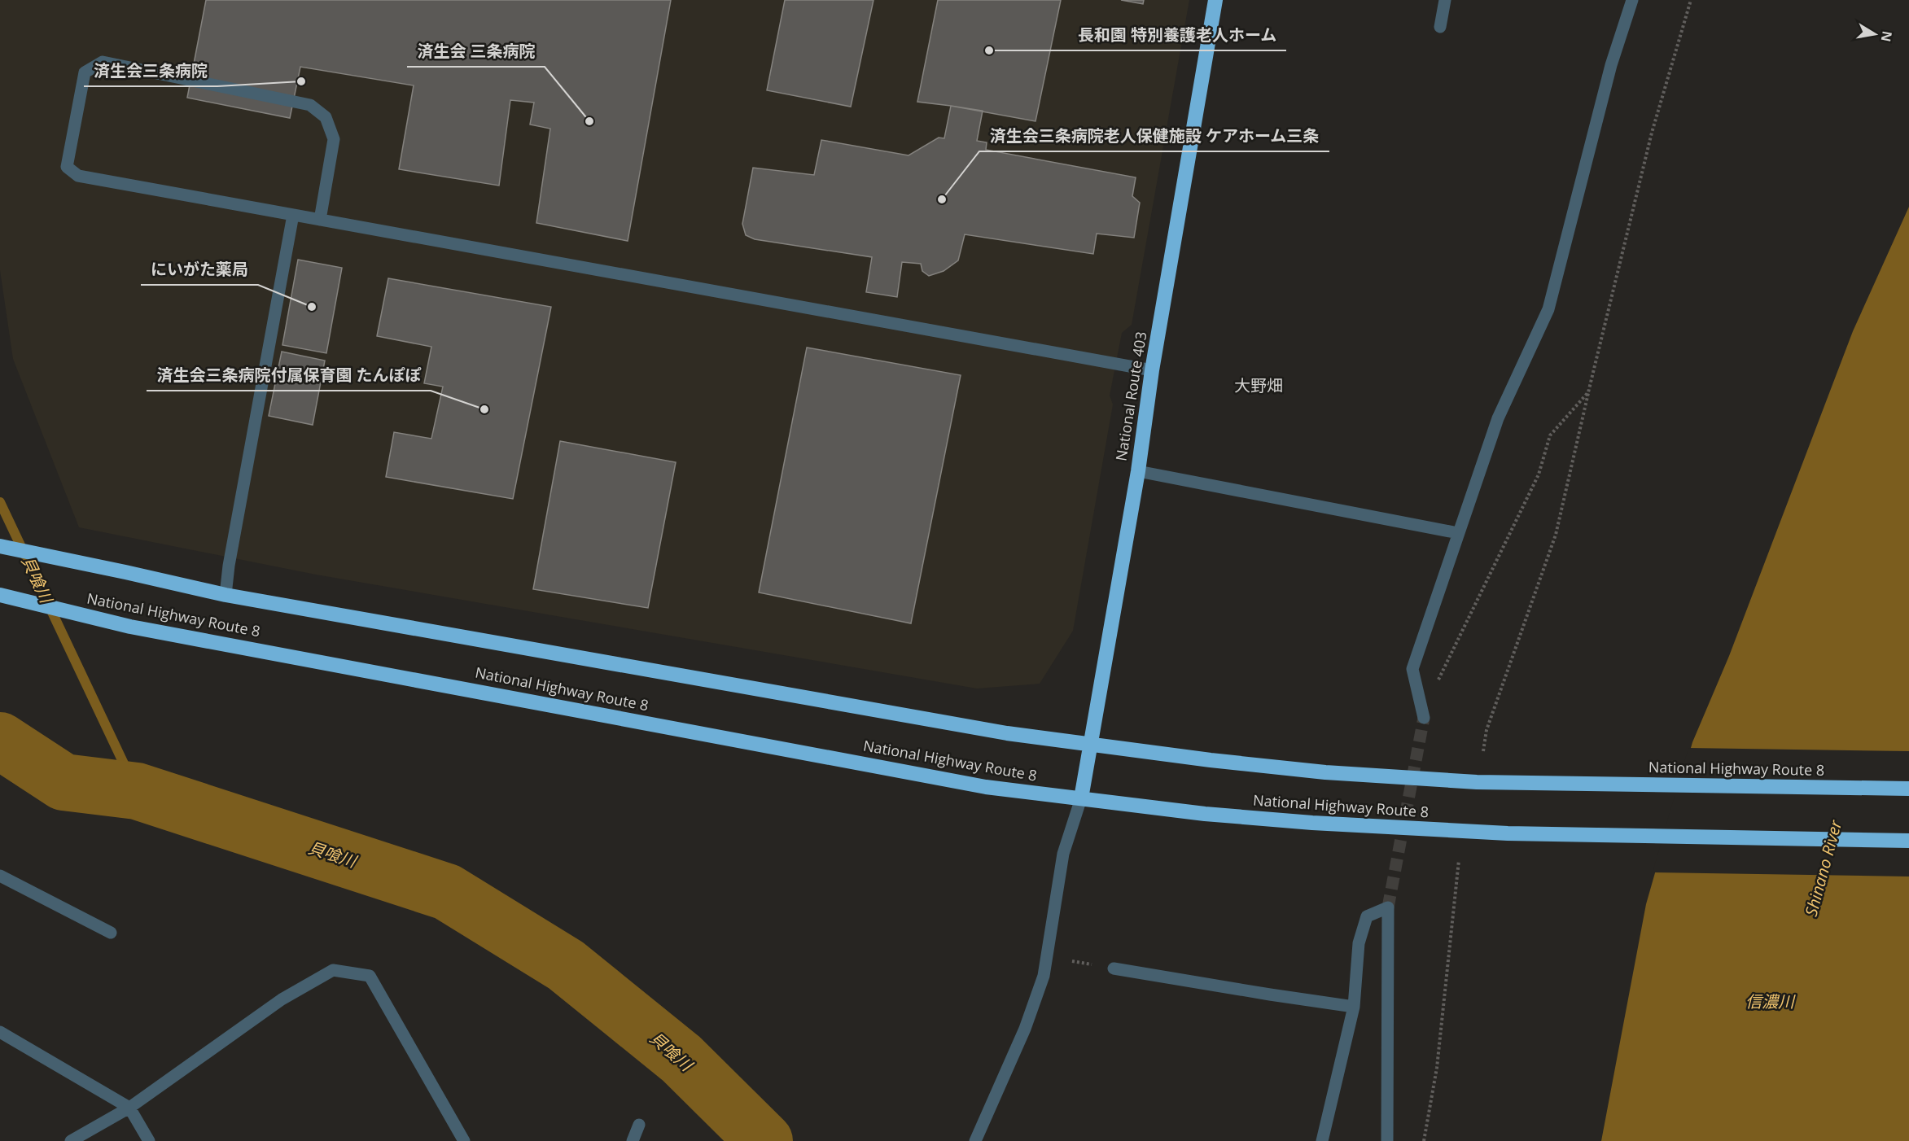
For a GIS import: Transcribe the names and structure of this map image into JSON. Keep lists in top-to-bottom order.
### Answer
{
  "streets": {
    "highway": ["National Route 403", "National Highway Route 8"]
  },
  "crossings": [
    ["National Route 403", "National Highway Route 8"]
  ],
  "districts": ["大野畑"],
  "water": ["貝喰川", "Shinano River", "信濃川"],
  "places": [
    "長和園 特別養護老人ホーム",
    "済生会三条病院",
    "済生会 三条病院",
    "済生会三条病院老人保健施設 ケアホーム三条",
    "にいがた薬局",
    "済生会三条病院付属保育園 たんぽぽ"
  ],
  "north": "right"
}
